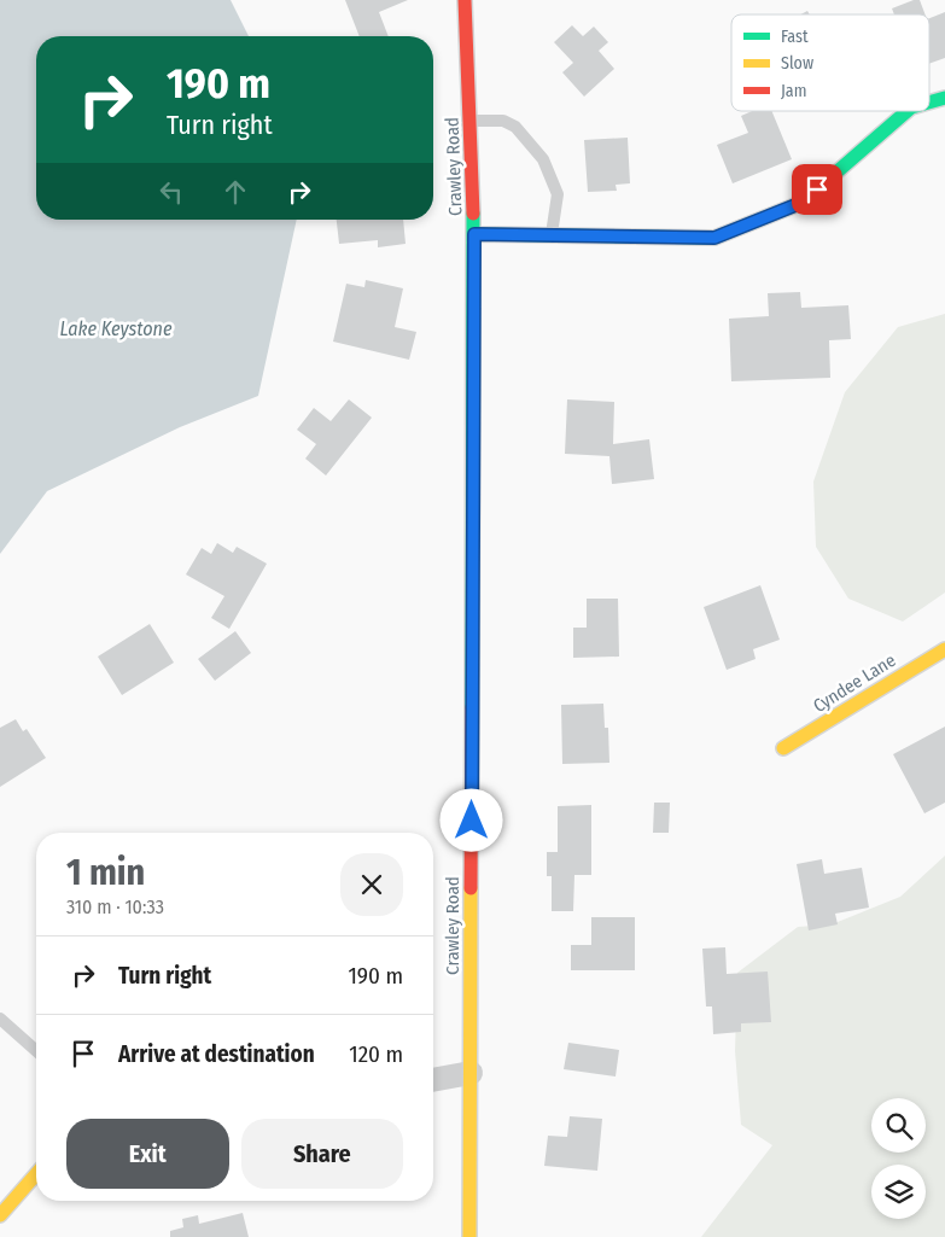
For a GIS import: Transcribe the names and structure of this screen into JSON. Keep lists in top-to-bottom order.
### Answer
{
  "streets": {
    "street": ["Crawley Road", "Cyndee Lane"]
  },
  "water": ["Lake Keystone"],
  "legend": ["Fast", "Slow", "Jam"],
  "page": {
    "turn": ["190 m", "Turn right"],
    "heading": ["1 min", "310 m · 10:33"],
    "list": [
      {
        "name": "Turn right",
        "value": "190 m"
      },
      {
        "name": "Arrive at destination",
        "value": "120 m"
      }
    ],
    "buttons": ["Exit", "Share"]
  }
}
